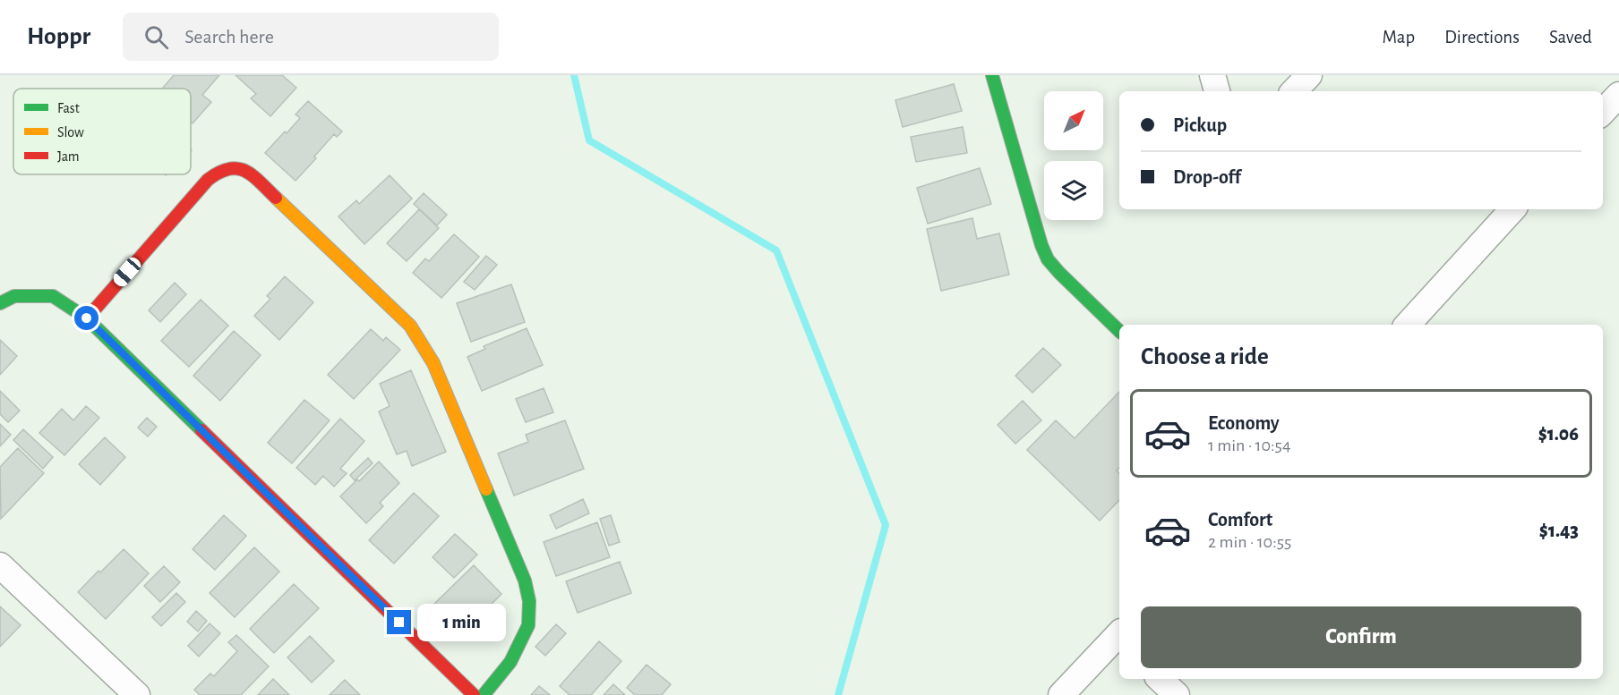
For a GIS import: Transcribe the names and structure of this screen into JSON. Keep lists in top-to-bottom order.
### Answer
{
  "legend": ["Fast", "Slow", "Jam"],
  "north": "top right",
  "page": {
    "header": "Hoppr",
    "search": "Search here",
    "nav": ["Map", "Directions", "Saved"],
    "banner": ["Pickup", "Drop-off"],
    "heading": "Choose a ride",
    "list": [
      {
        "name": "Economy",
        "note": "1 min · 10:54",
        "value": "$1.06"
      },
      {
        "name": "Comfort",
        "note": "2 min · 10:55",
        "value": "$1.43"
      }
    ],
    "buttons": "Confirm",
    "bubble": "1 min"
  }
}
